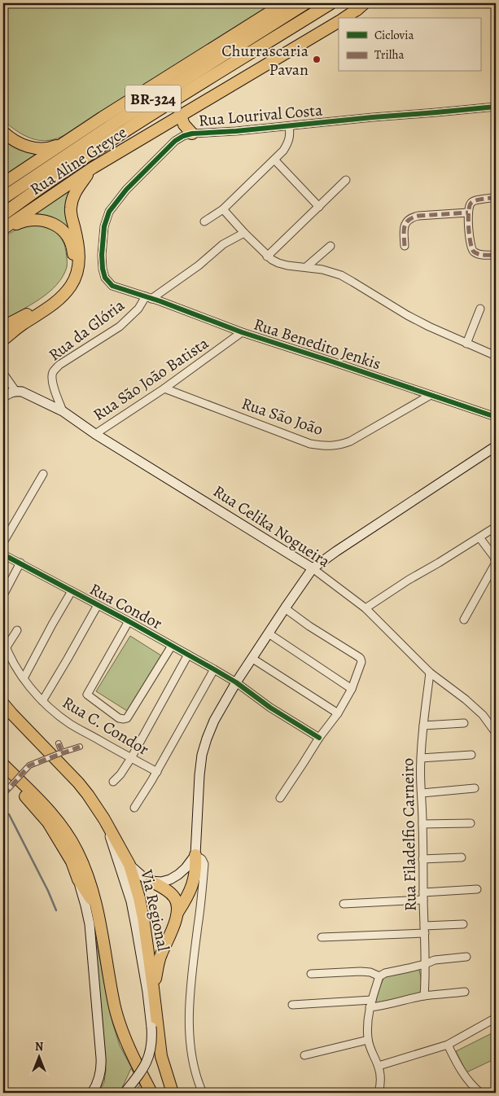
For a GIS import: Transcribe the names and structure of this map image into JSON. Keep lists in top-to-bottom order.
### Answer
{
  "streets": {
    "highway": ["BR-324"],
    "main road": ["Rua Aline Greyce", "Rua Celika Nogueira", "Via Regional"],
    "street": [
      "Rua Lourival Costa",
      "Rua da Glória",
      "Rua Benedito Jenkis",
      "Rua São João Batista",
      "Rua São João",
      "Rua Condor",
      "Rua C. Condor",
      "Rua Filadelfio Carneiro"
    ]
  },
  "crossings": [
    ["Rua Lourival Costa", "Rua Benedito Jenkis"],
    ["Rua da Glória", "Rua Benedito Jenkis"],
    ["Rua da Glória", "Rua Celika Nogueira"],
    ["Rua Benedito Jenkis", "Rua São João Batista"],
    ["Rua Benedito Jenkis", "Rua São João"],
    ["Rua São João Batista", "Rua São João"],
    ["Rua São João Batista", "Rua Celika Nogueira"],
    ["Rua Celika Nogueira", "Rua Filadelfio Carneiro"]
  ],
  "places": ["Churrascaria Pavan"],
  "legend": ["Ciclovia", "Trilha"],
  "north": "top"
}
